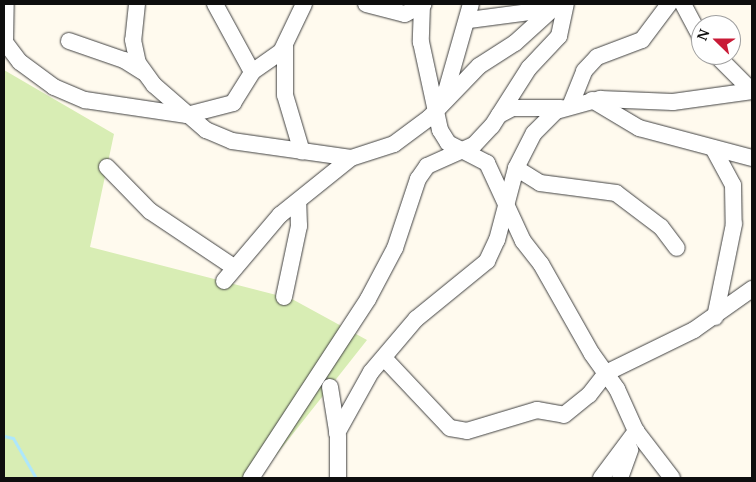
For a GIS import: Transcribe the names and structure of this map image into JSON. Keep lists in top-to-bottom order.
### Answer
{
  "north": "left"
}
